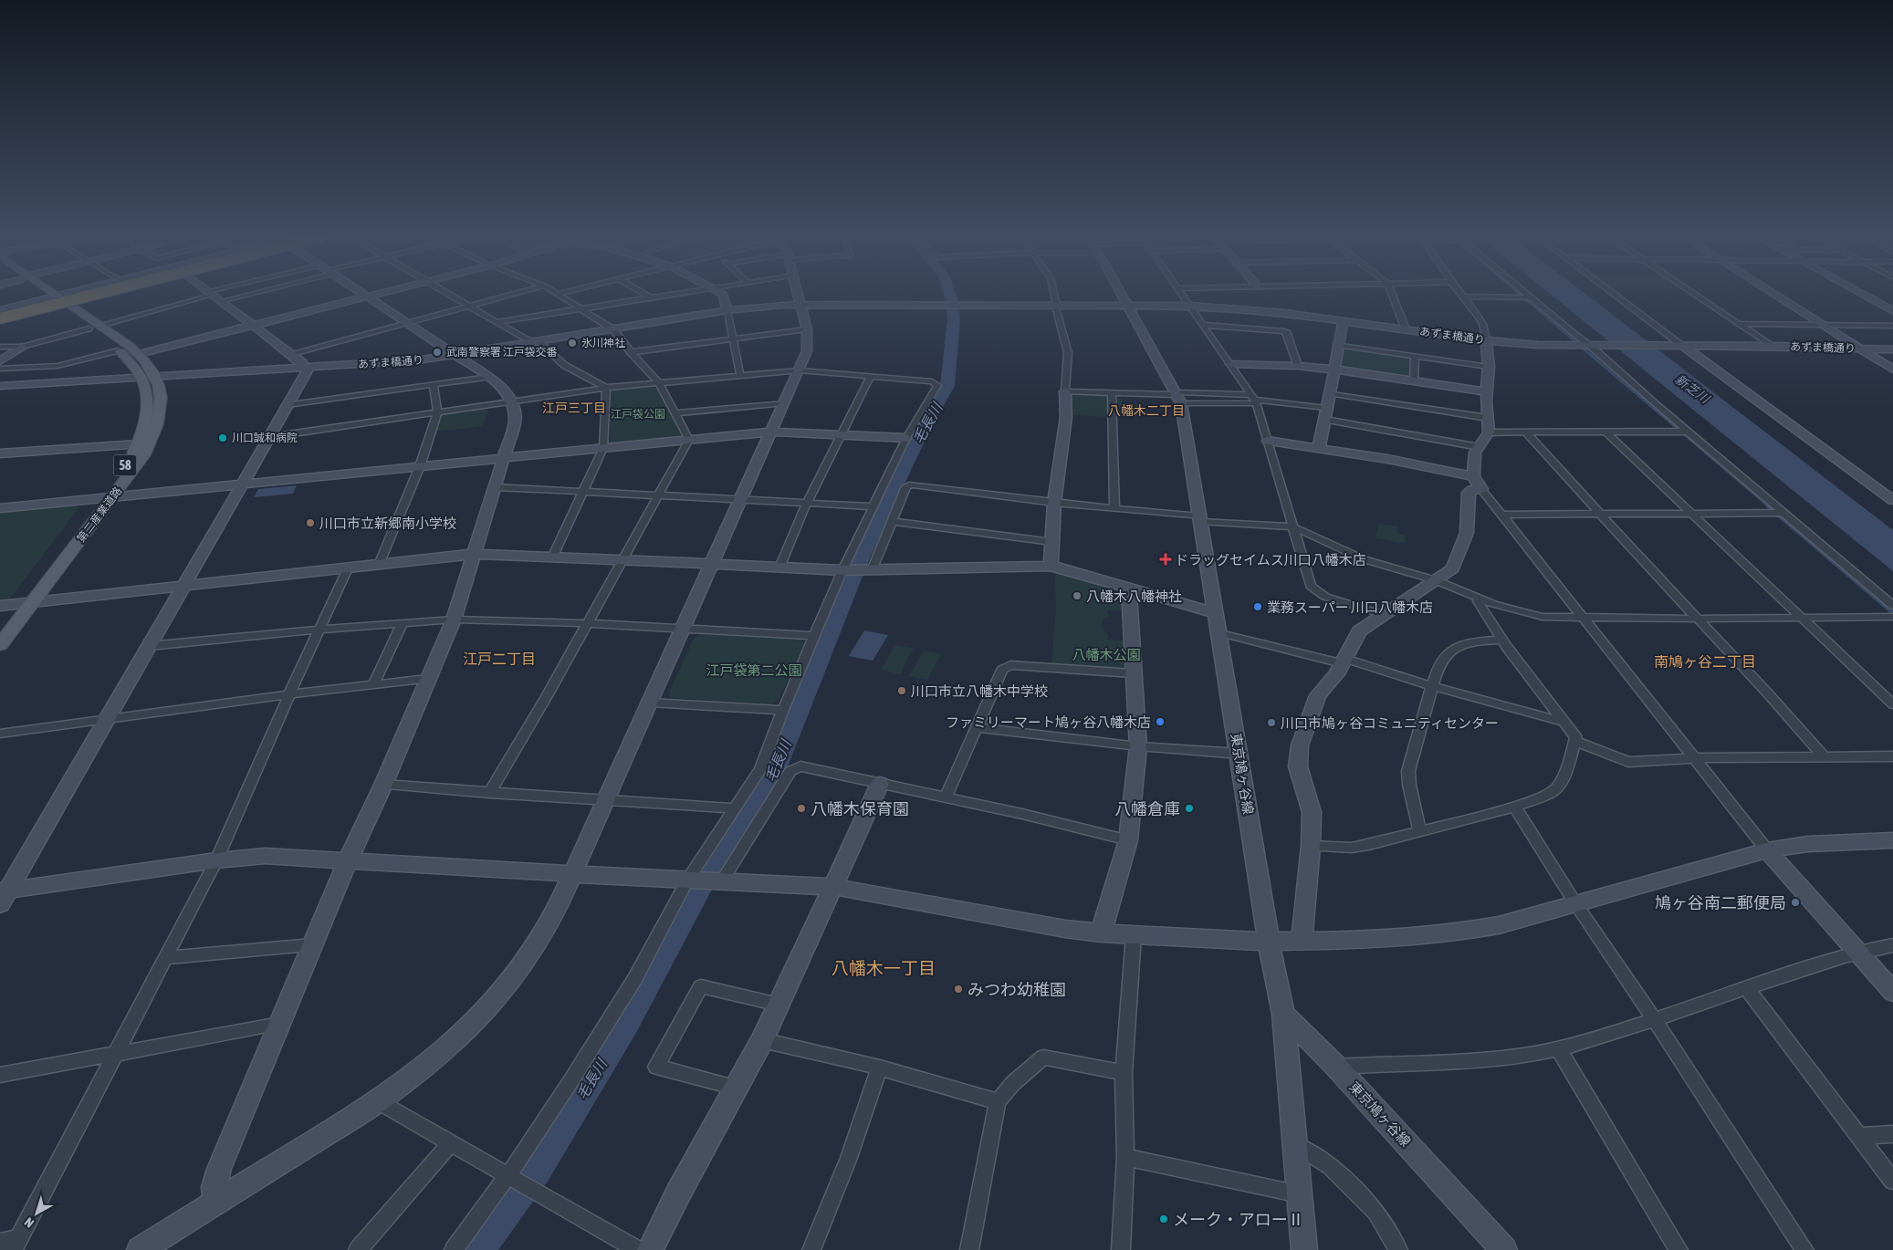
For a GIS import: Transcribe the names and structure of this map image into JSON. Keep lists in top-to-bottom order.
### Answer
{
  "streets": {
    "main road": ["58", "第二産業道路"],
    "street": ["あずま橋通り", "東京鳩ヶ谷線"]
  },
  "crossings": [
    ["あずま橋通り", "第二産業道路"],
    ["あずま橋通り", "東京鳩ヶ谷線"]
  ],
  "districts": [
    "江戸三丁目",
    "八幡木二丁目",
    "江戸二丁目",
    "南鳩ヶ谷二丁目",
    "八幡木一丁目"
  ],
  "water": ["新芝川", "毛長川"],
  "parks": ["江戸袋公園", "八幡木公園", "江戸袋第二公園"],
  "places": {
    "other": [
      "氷川神社",
      "武南警察署 江戸袋交番",
      "川口誠和病院",
      "川口市立新郷南小学校",
      "八幡木八幡神社",
      "業務スーパー 川口八幡木店",
      "川口市立八幡木中学校",
      "ファミリーマート鳩ヶ谷八幡木店",
      "川口市鳩ヶ谷コミュニティセンター",
      "八幡木保育園",
      "八幡倉庫",
      "鳩ヶ谷南二郵便局",
      "みつわ幼稚園",
      "メーク・アローⅡ"
    ],
    "health": ["ドラッグセイムス川口八幡木店"]
  },
  "north": "bottom left"
}
